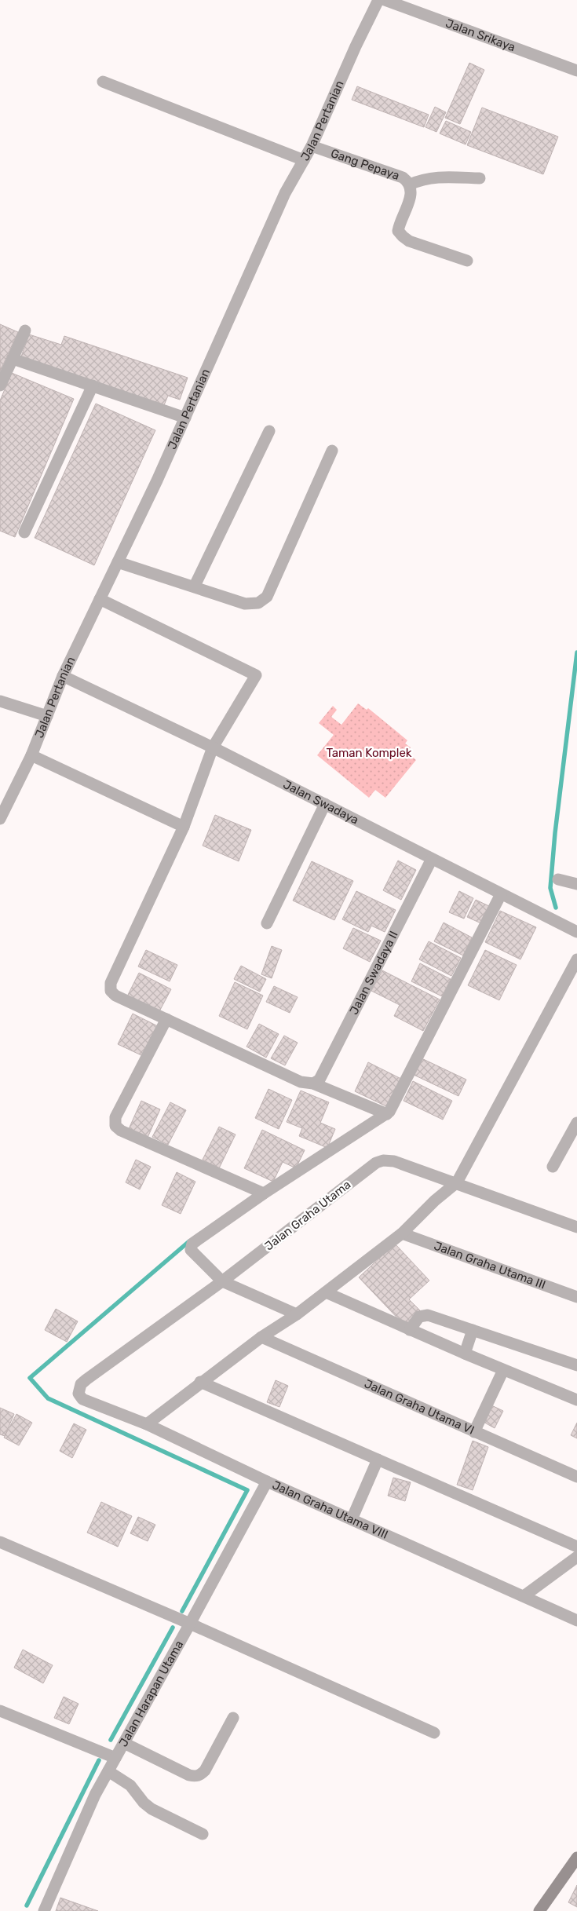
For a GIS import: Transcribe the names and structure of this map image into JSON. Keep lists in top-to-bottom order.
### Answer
{
  "streets": {
    "street": [
      "Jalan Srikaya",
      "Jalan Pertanian",
      "Gang Pepaya",
      "Jalan Swadaya",
      "Jalan Swadaya II",
      "Jalan Graha Utama",
      "Jalan Graha Utama III",
      "Jalan Graha Utama VI",
      "Jalan Graha Utama VIII",
      "Jalan Harapan Utama"
    ]
  },
  "crossings": [
    ["Jalan Pertanian", "Gang Pepaya"],
    ["Jalan Pertanian", "Jalan Swadaya"],
    ["Jalan Swadaya", "Jalan Swadaya II"],
    ["Jalan Graha Utama", "Jalan Graha Utama VIII"],
    ["Jalan Graha Utama VIII", "Jalan Harapan Utama"]
  ],
  "parks": ["Taman Komplek"]
}
